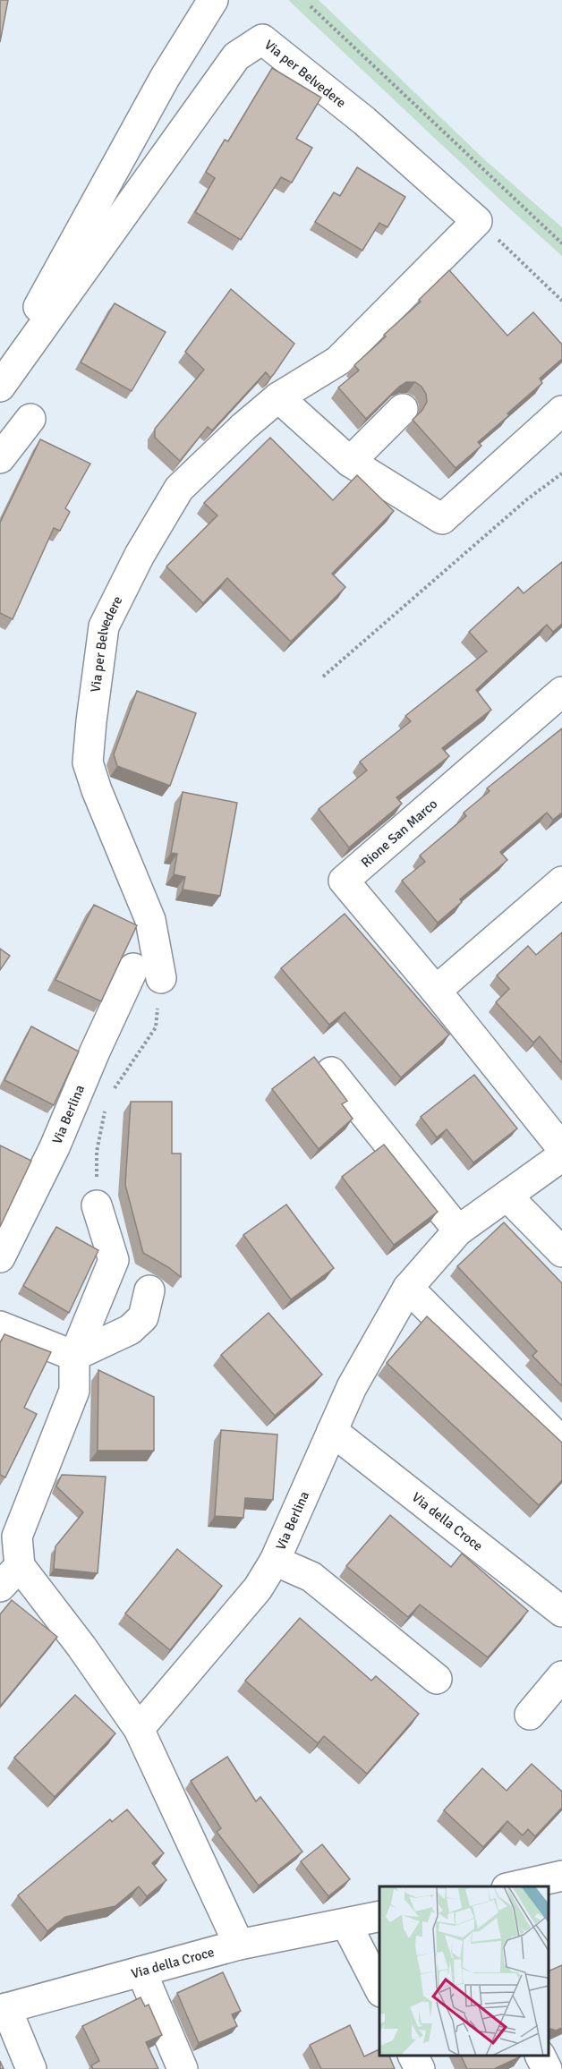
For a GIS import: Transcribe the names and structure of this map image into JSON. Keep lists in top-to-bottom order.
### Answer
{
  "streets": {
    "street": [
      "Via per Belvedere",
      "Rione San Marco",
      "Via Berlina",
      "Via della Croce"
    ]
  },
  "crossings": [
    ["Via Berlina", "Via della Croce"]
  ]
}
